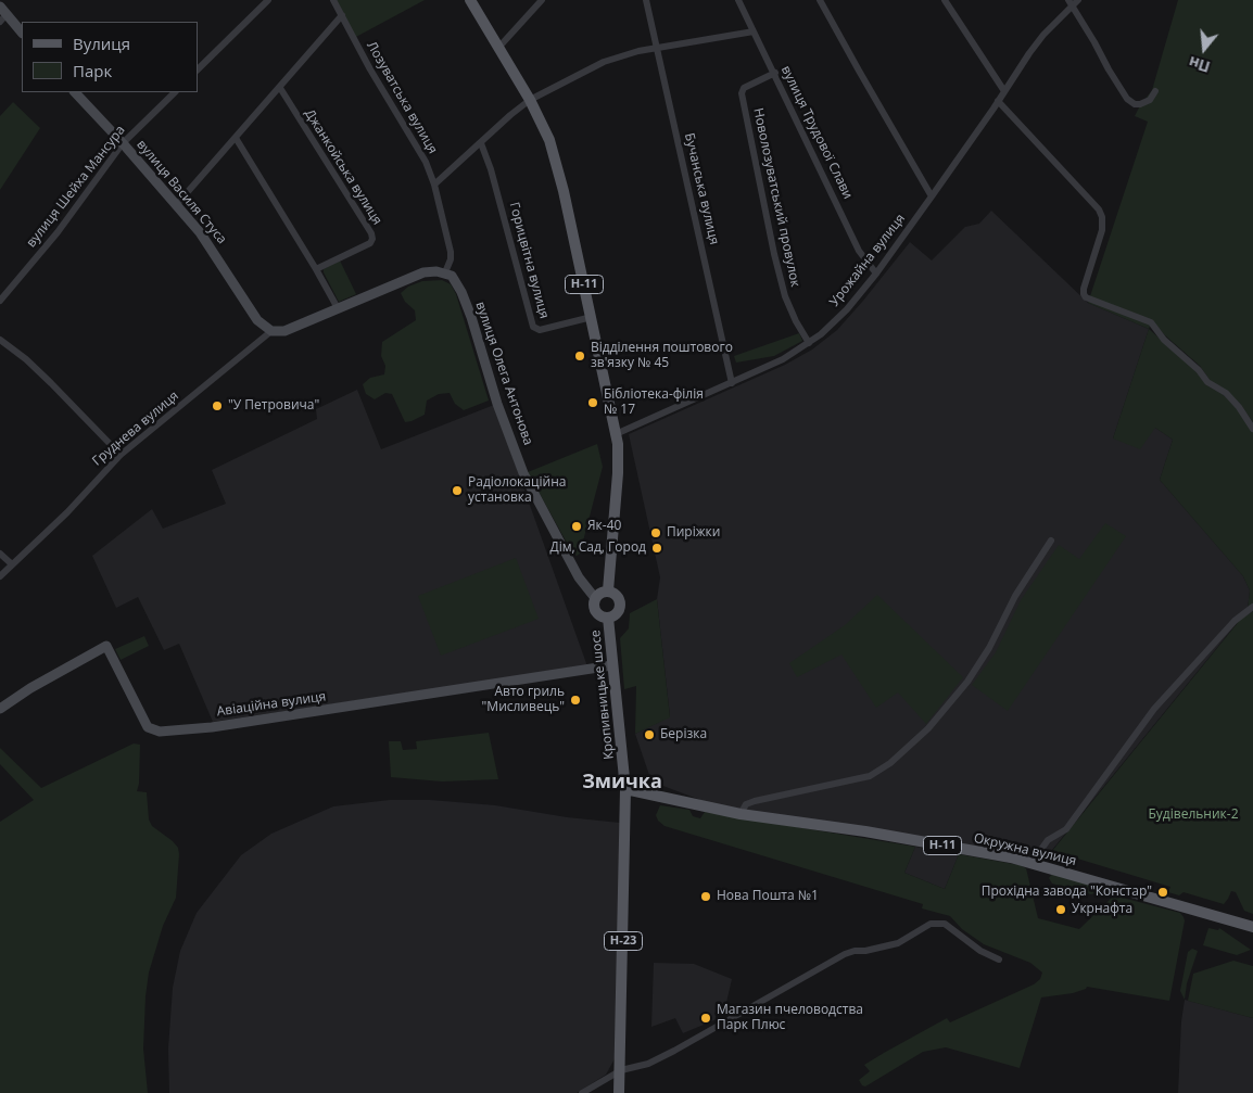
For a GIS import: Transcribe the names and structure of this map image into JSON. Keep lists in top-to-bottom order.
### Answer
{
  "streets": {
    "main road": [
      "вулиця Василя Стуса",
      "Н-11",
      "вулиця Олега Антонова",
      "Кропивницьке шосе",
      "Авіаційна вулиця",
      "Окружна вулиця",
      "Н-23"
    ],
    "street": [
      "Лозуватська вулиця",
      "вулиця Трудової Слави",
      "Джанкойська вулиця",
      "вулиця Шейха Мансура",
      "Бучанська вулиця",
      "Новолозуватський провулок",
      "Горицвітна вулиця",
      "Урожайна вулиця",
      "Груднева вулиця"
    ]
  },
  "crossings": [
    ["Лозуватська вулиця", "вулиця Олега Антонова"],
    ["вулиця Трудової Слави", "Новолозуватський провулок"],
    ["вулиця Трудової Слави", "Урожайна вулиця"],
    ["вулиця Шейха Мансура", "вулиця Василя Стуса"],
    ["Бучанська вулиця", "Урожайна вулиця"],
    ["вулиця Василя Стуса", "Груднева вулиця"],
    ["Новолозуватський провулок", "Урожайна вулиця"],
    ["Горицвітна вулиця", "Н-11"],
    ["Урожайна вулиця", "Н-11"],
    ["Н-11", "вулиця Олега Антонова"],
    ["Н-11", "Кропивницьке шосе"],
    ["вулиця Олега Антонова", "Кропивницьке шосе"],
    ["Кропивницьке шосе", "Авіаційна вулиця"],
    ["Кропивницьке шосе", "Окружна вулиця"]
  ],
  "districts": ["Змичка"],
  "parks": ["Будівельник-2"],
  "places": [
    "Відділення поштового зв'язку № 45",
    "Бібліотека-філія № 17",
    "\"У Петровича\"",
    "Радіолокаційна установка",
    "Як-40",
    "Пиріжки",
    "Дім, Сад, Город",
    "Авто гриль \"Мисливець\"",
    "Берізка",
    "Прохідна завода \"Констар\"",
    "Нова Пошта №1",
    "Укрнафта",
    "Магазин пчеловодства Парк Плюс"
  ],
  "legend": ["Вулиця", "Парк"],
  "north": "bottom"
}
